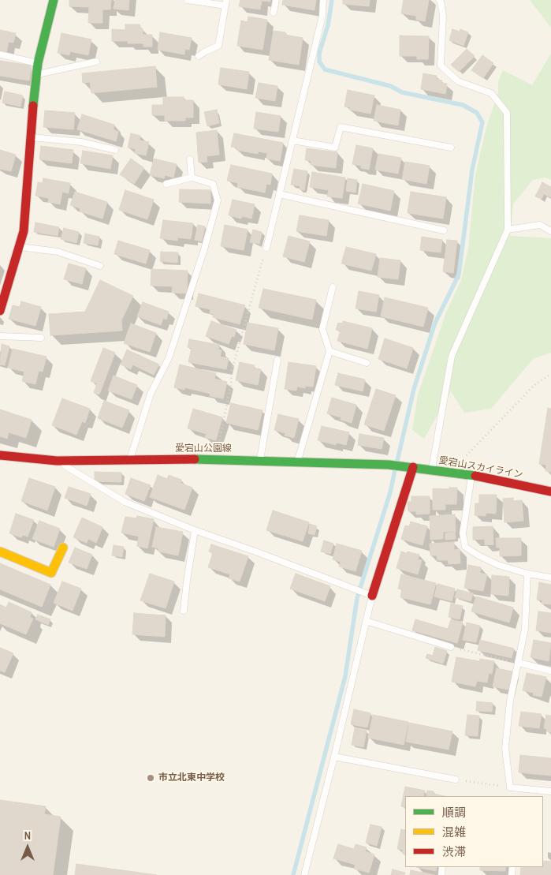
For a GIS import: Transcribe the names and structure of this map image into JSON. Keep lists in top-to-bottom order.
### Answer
{
  "streets": {
    "main road": ["愛宕山公園線", "愛宕山スカイライン"]
  },
  "crossings": [
    ["愛宕山公園線", "愛宕山スカイライン"]
  ],
  "places": ["市立北東中学校"],
  "legend": ["順調", "混雑", "渋滞"],
  "north": "top"
}
